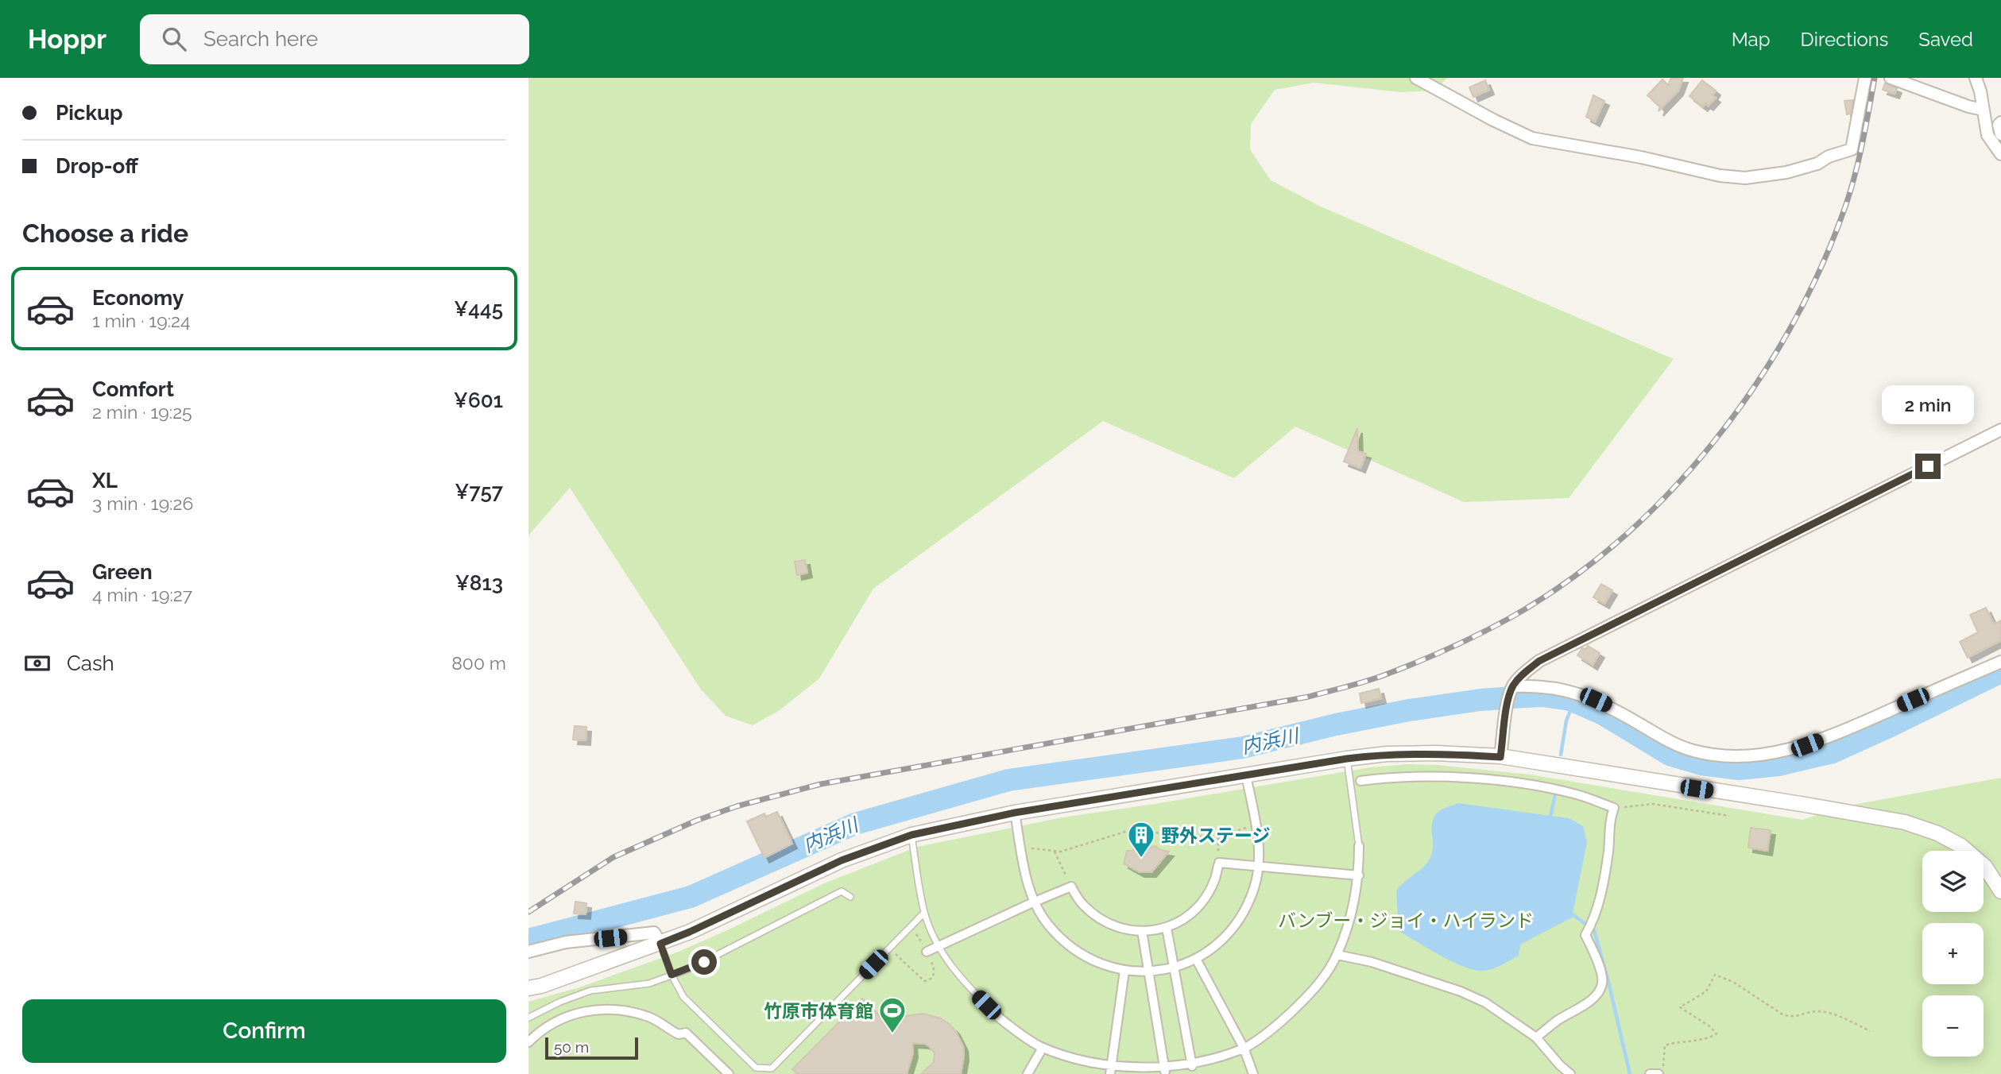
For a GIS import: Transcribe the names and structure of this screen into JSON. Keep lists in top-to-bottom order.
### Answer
{
  "water": ["内浜川"],
  "parks": ["バンブー・ジョイ・ハイランド"],
  "places": {
    "building": ["野外ステージ"],
    "sports": ["竹原市体育館"]
  },
  "scale_bar": "50 m",
  "page": {
    "header": "Hoppr",
    "search": "Search here",
    "nav": ["Map", "Directions", "Saved"],
    "banner": ["Pickup", "Drop-off"],
    "heading": "Choose a ride",
    "list": [
      {
        "name": "Economy",
        "note": "1 min · 19:24",
        "value": "¥445"
      },
      {
        "name": "Comfort",
        "note": "2 min · 19:25",
        "value": "¥601"
      },
      {
        "name": "XL",
        "note": "3 min · 19:26",
        "value": "¥757"
      },
      {
        "name": "Green",
        "note": "4 min · 19:27",
        "value": "¥813"
      }
    ],
    "bubble": "2 min",
    "pay": ["Cash", "800 m"],
    "map_buttons": ["+", "−"],
    "buttons": "Confirm",
    "scale": "50 m"
  }
}
